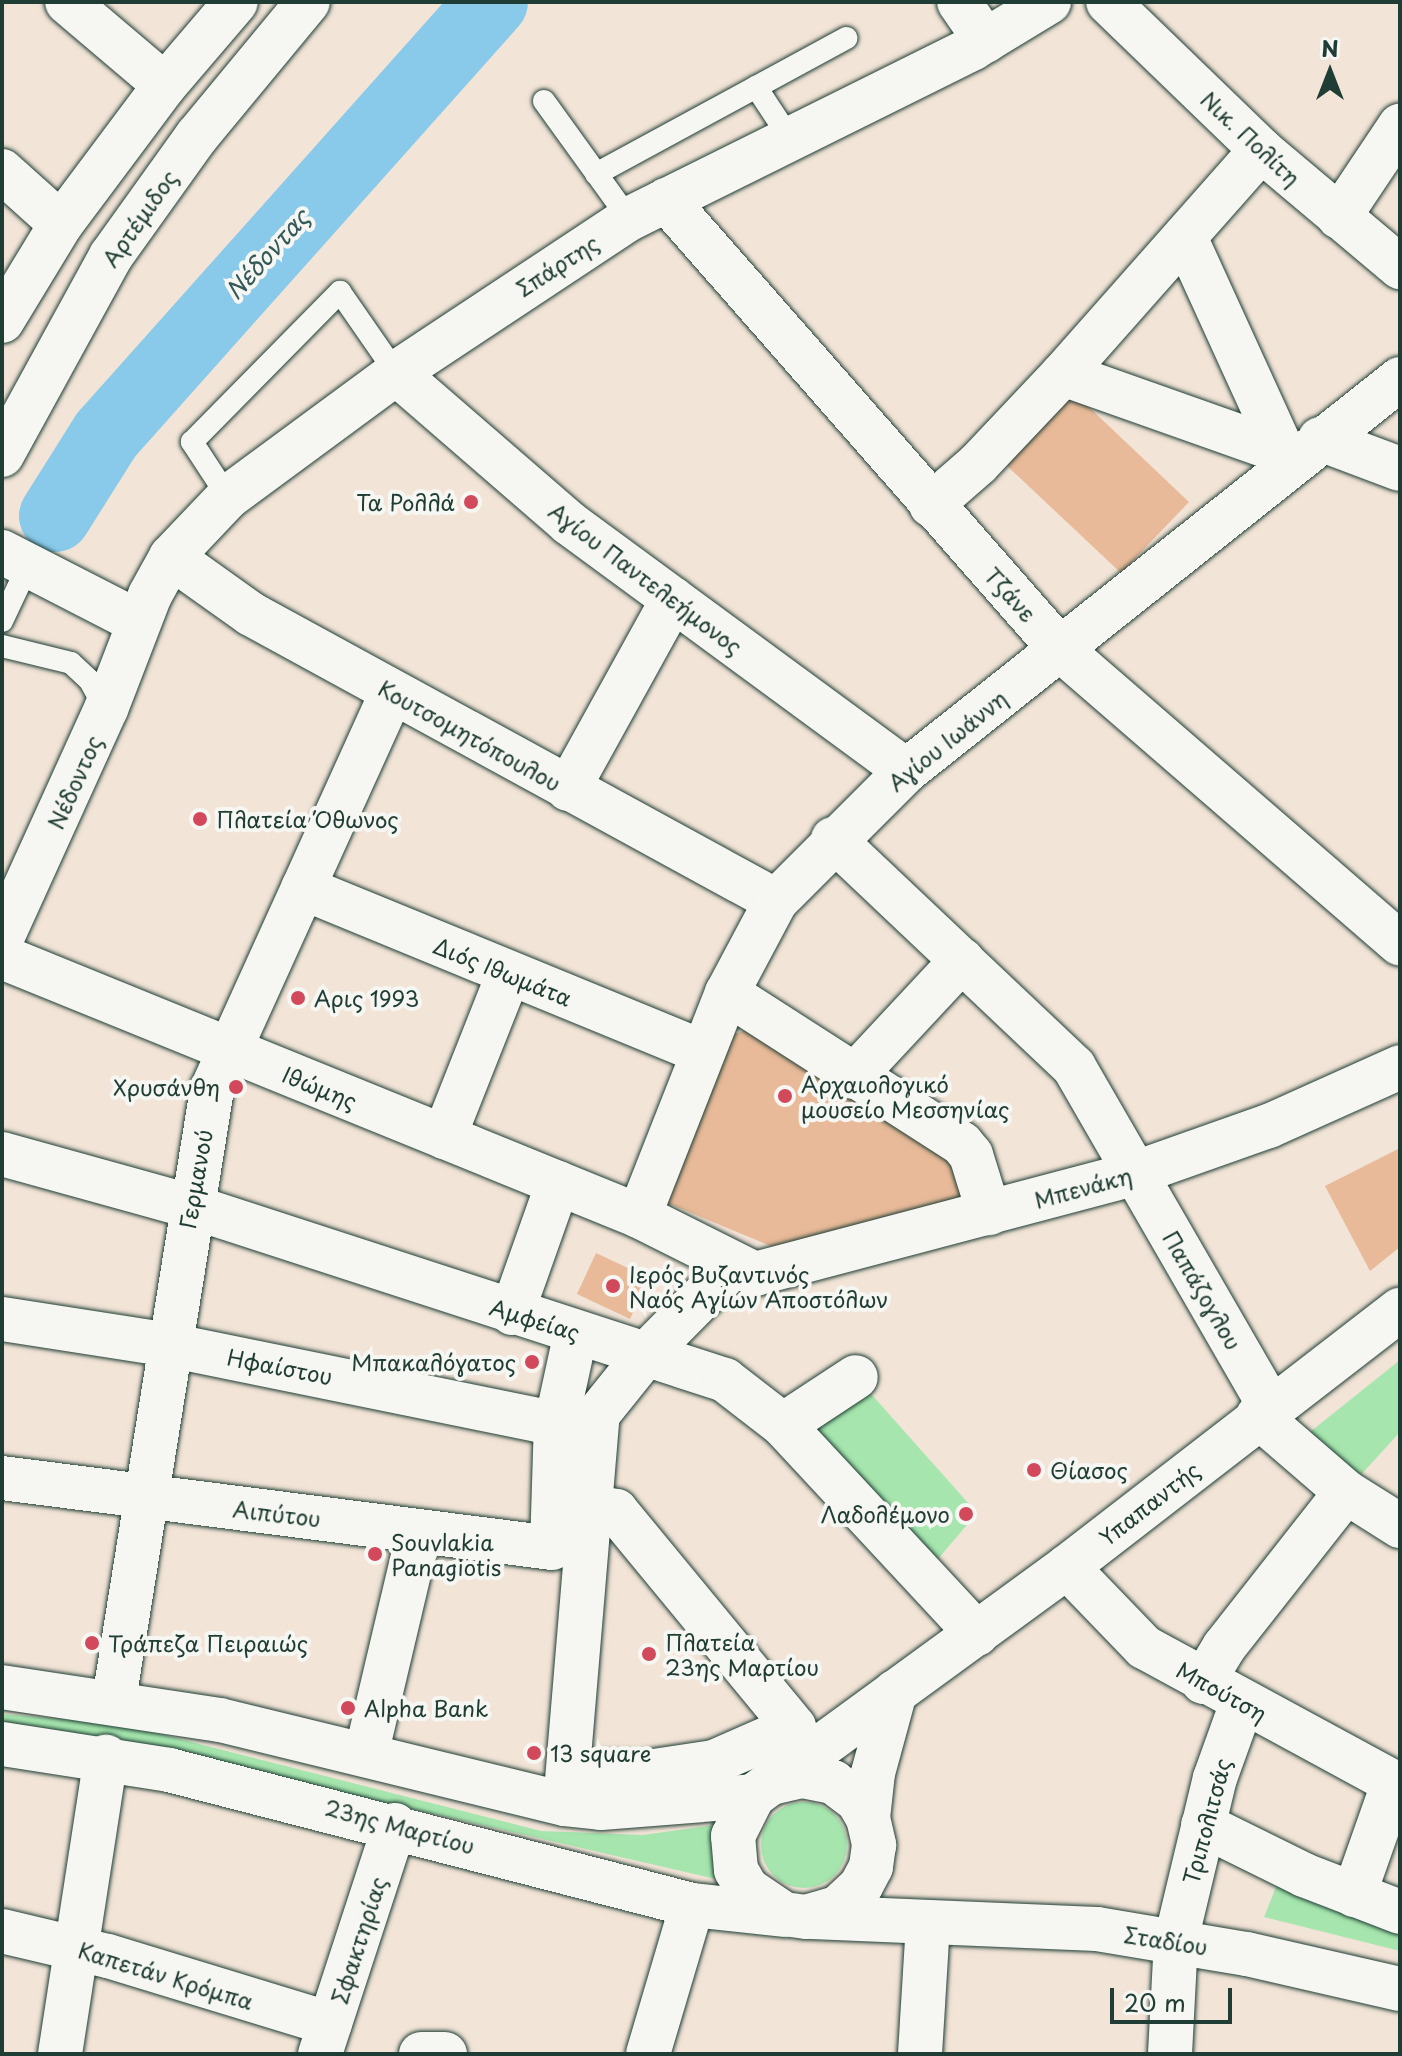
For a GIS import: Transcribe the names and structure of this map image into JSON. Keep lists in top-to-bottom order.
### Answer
{
  "streets": {
    "street": [
      "Νικ. Πολίτη",
      "Αρτέμιδος",
      "Σπάρτης",
      "Αγίου Παντελεήμονος",
      "Τζάνε",
      "Κουτσομητόπουλου",
      "Αγίου Ιωάννη",
      "Νέδοντος",
      "Διός Ιθωμάτα",
      "Ιθώμης",
      "Γερμανού",
      "Μπενάκη",
      "Παπάζογλου",
      "Αμφείας",
      "Ηφαίστου",
      "Υπαπαντής",
      "Αιπύτου",
      "Μπούτση",
      "Τριπολιτσάς",
      "23ης Μαρτίου",
      "Σφακτηρίας",
      "Σταδίου",
      "Καπετάν Κρόμπα"
    ]
  },
  "crossings": [
    ["Σπάρτης", "Αγίου Παντελεήμονος"],
    ["Σπάρτης", "Τζάνε"],
    ["Σπάρτης", "Κουτσομητόπουλου"],
    ["Σπάρτης", "Νέδοντος"],
    ["Αγίου Παντελεήμονος", "Αγίου Ιωάννη"],
    ["Τζάνε", "Αγίου Ιωάννη"],
    ["Κουτσομητόπουλου", "Αγίου Ιωάννη"],
    ["Κουτσομητόπουλου", "Γερμανού"],
    ["Αγίου Ιωάννη", "Διός Ιθωμάτα"],
    ["Αγίου Ιωάννη", "Ιθώμης"],
    ["Αγίου Ιωάννη", "Παπάζογλου"],
    ["Διός Ιθωμάτα", "Γερμανού"],
    ["Ιθώμης", "Γερμανού"],
    ["Ιθώμης", "Μπενάκη"],
    ["Γερμανού", "Αμφείας"],
    ["Γερμανού", "Ηφαίστου"],
    ["Γερμανού", "Αιπύτου"],
    ["Μπενάκη", "Παπάζογλου"],
    ["Παπάζογλου", "Υπαπαντής"],
    ["Αμφείας", "Υπαπαντής"],
    ["Υπαπαντής", "Μπούτση"],
    ["Υπαπαντής", "23ης Μαρτίου"],
    ["Μπούτση", "Τριπολιτσάς"],
    ["Τριπολιτσάς", "Σταδίου"],
    ["23ης Μαρτίου", "Σφακτηρίας"],
    ["23ης Μαρτίου", "Σταδίου"],
    ["Σφακτηρίας", "Καπετάν Κρόμπα"]
  ],
  "water": ["Νέδoντας"],
  "places": [
    "Τα Ρολλά",
    "Πλατεία Όθωνος",
    "Αρις 1993",
    "Χρυσάνθη",
    "Αρχαιολογικό μουσείο Μεσσηνίας",
    "Ιερός Βυζαντινός Ναός Αγίων Αποστόλων",
    "Μπακαλόγατος",
    "Θίασος",
    "Λαδολέμονο",
    "Souvlakia Panagiotis",
    "Τράπεζα Πειραιώς",
    "Πλατεία 23ης Μαρτίου",
    "Alpha Bank",
    "13 square"
  ],
  "scale_bar": "20 m",
  "north": "top"
}
